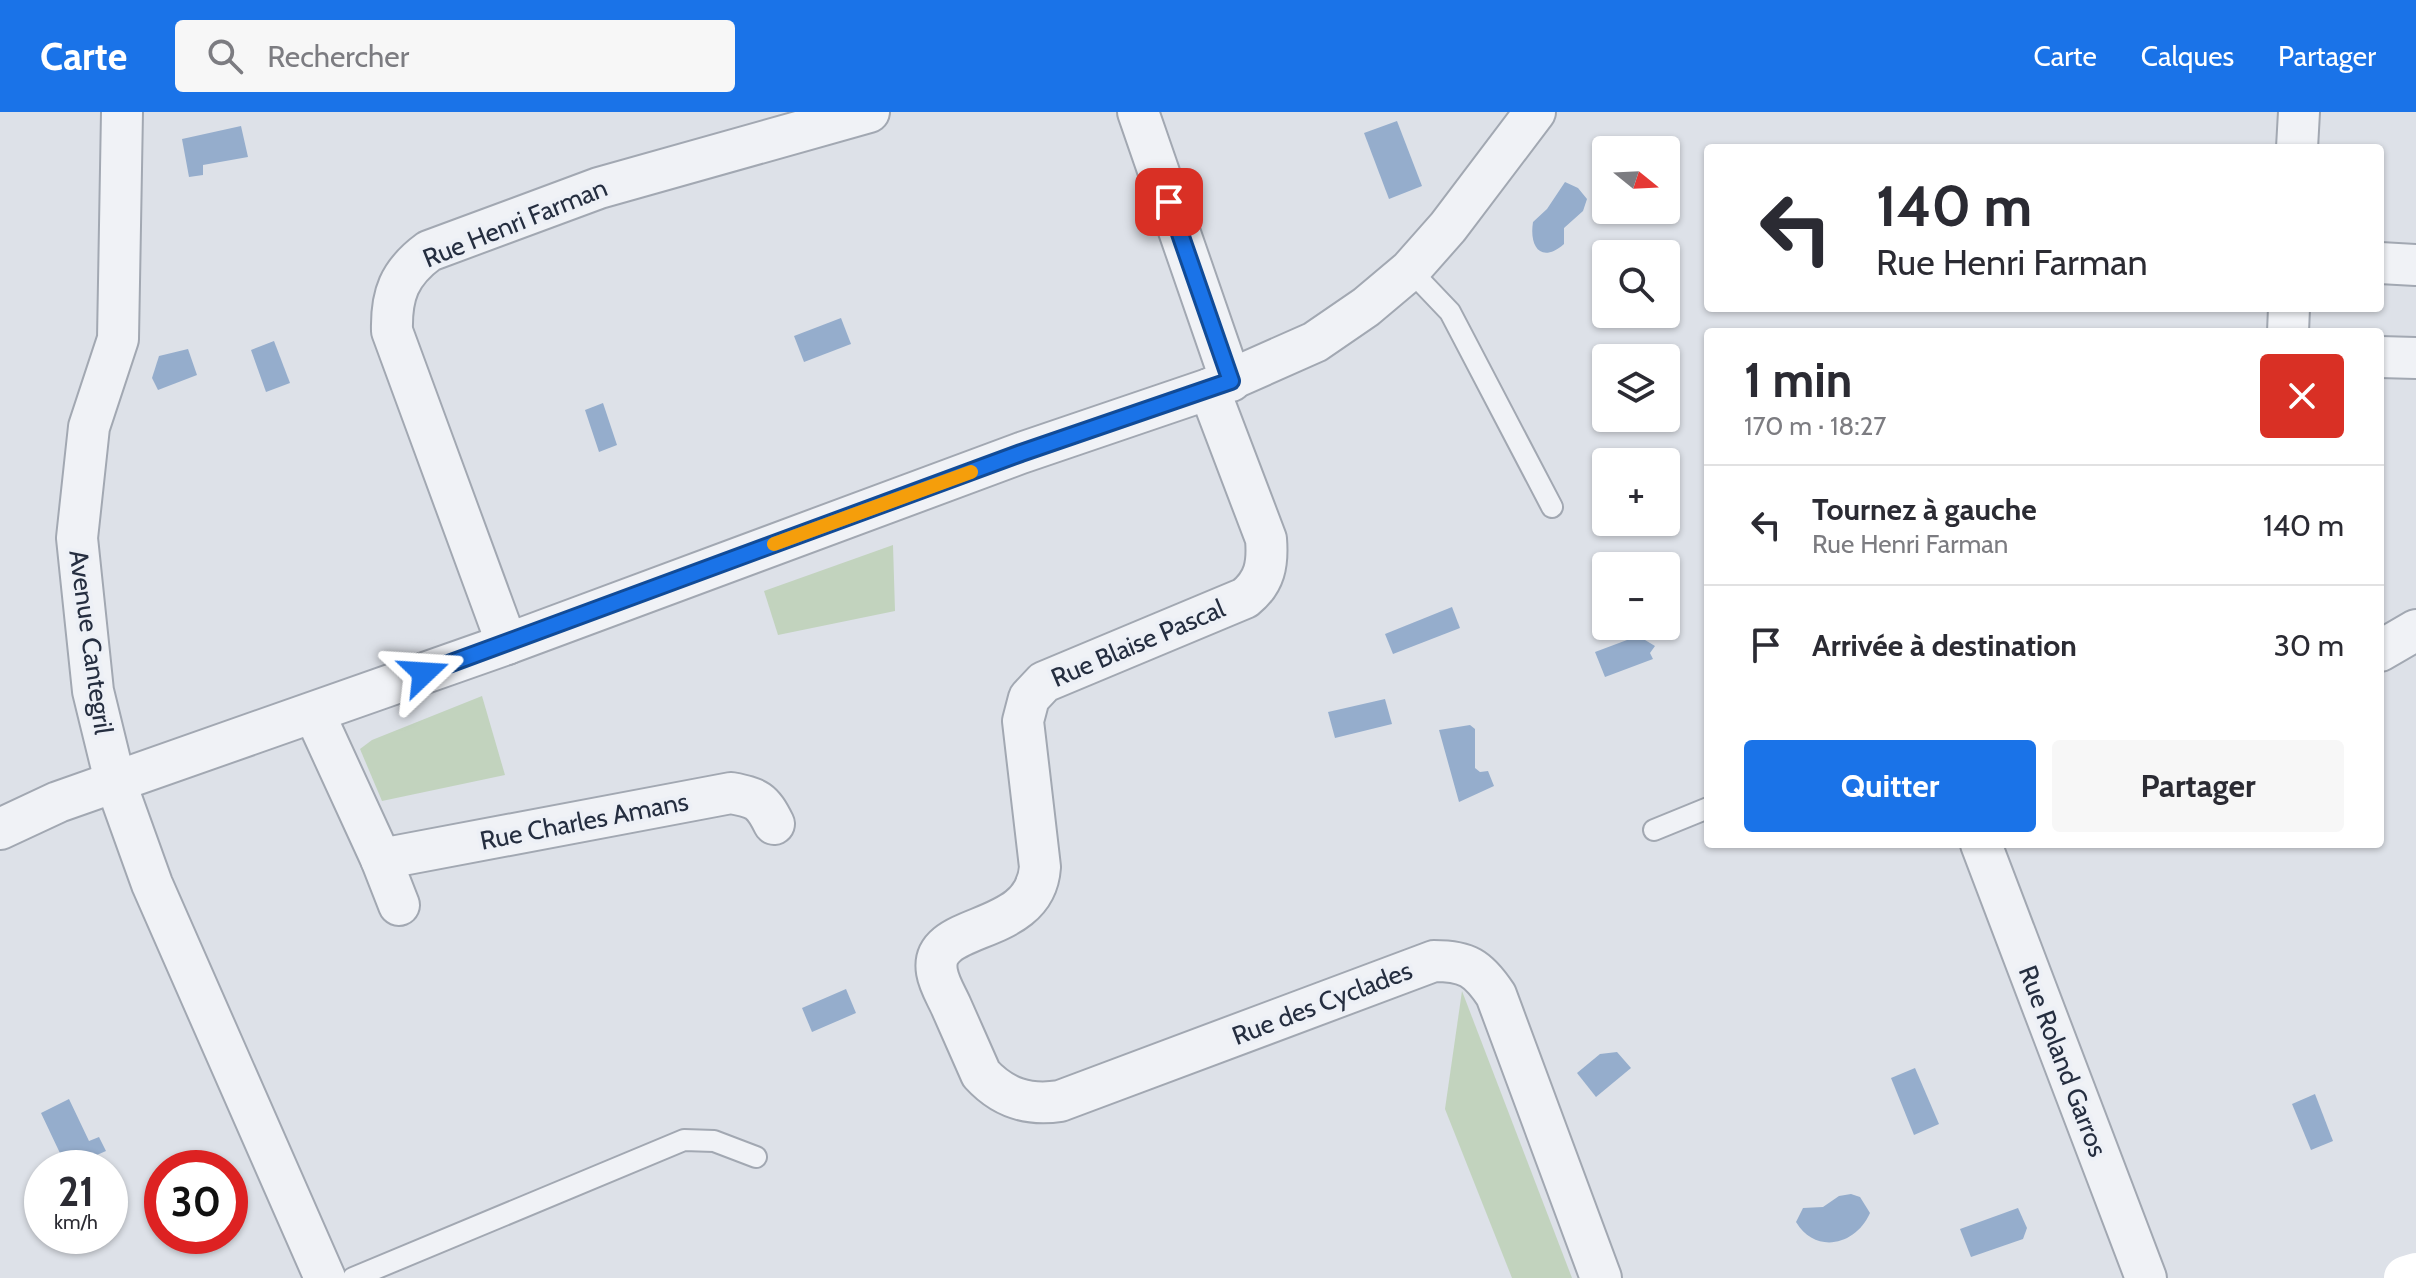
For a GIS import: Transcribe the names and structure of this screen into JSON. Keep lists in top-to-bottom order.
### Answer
{
  "streets": {
    "street": [
      "Rue Henri Farman",
      "Avenue Cantegril",
      "Rue Blaise Pascal",
      "Rue Charles Amans",
      "Rue des Cyclades",
      "Rue Roland Garros"
    ]
  },
  "crossings": [
    ["Rue Blaise Pascal", "Rue des Cyclades"]
  ],
  "north": "right",
  "page": {
    "header": "Carte",
    "search": "Rechercher",
    "nav": ["Carte", "Calques", "Partager"],
    "map_buttons": ["+", "−"],
    "turn": ["140 m", "Rue Henri Farman"],
    "heading": ["1 min", "170 m · 18:27"],
    "list": [
      {
        "name": "Tournez à gauche",
        "note": "Rue Henri Farman",
        "value": "140 m"
      },
      {
        "name": "Arrivée à destination",
        "value": "30 m"
      }
    ],
    "buttons": ["Quitter", "Partager"],
    "speed": "21 km/h",
    "limit": "30"
  }
}
